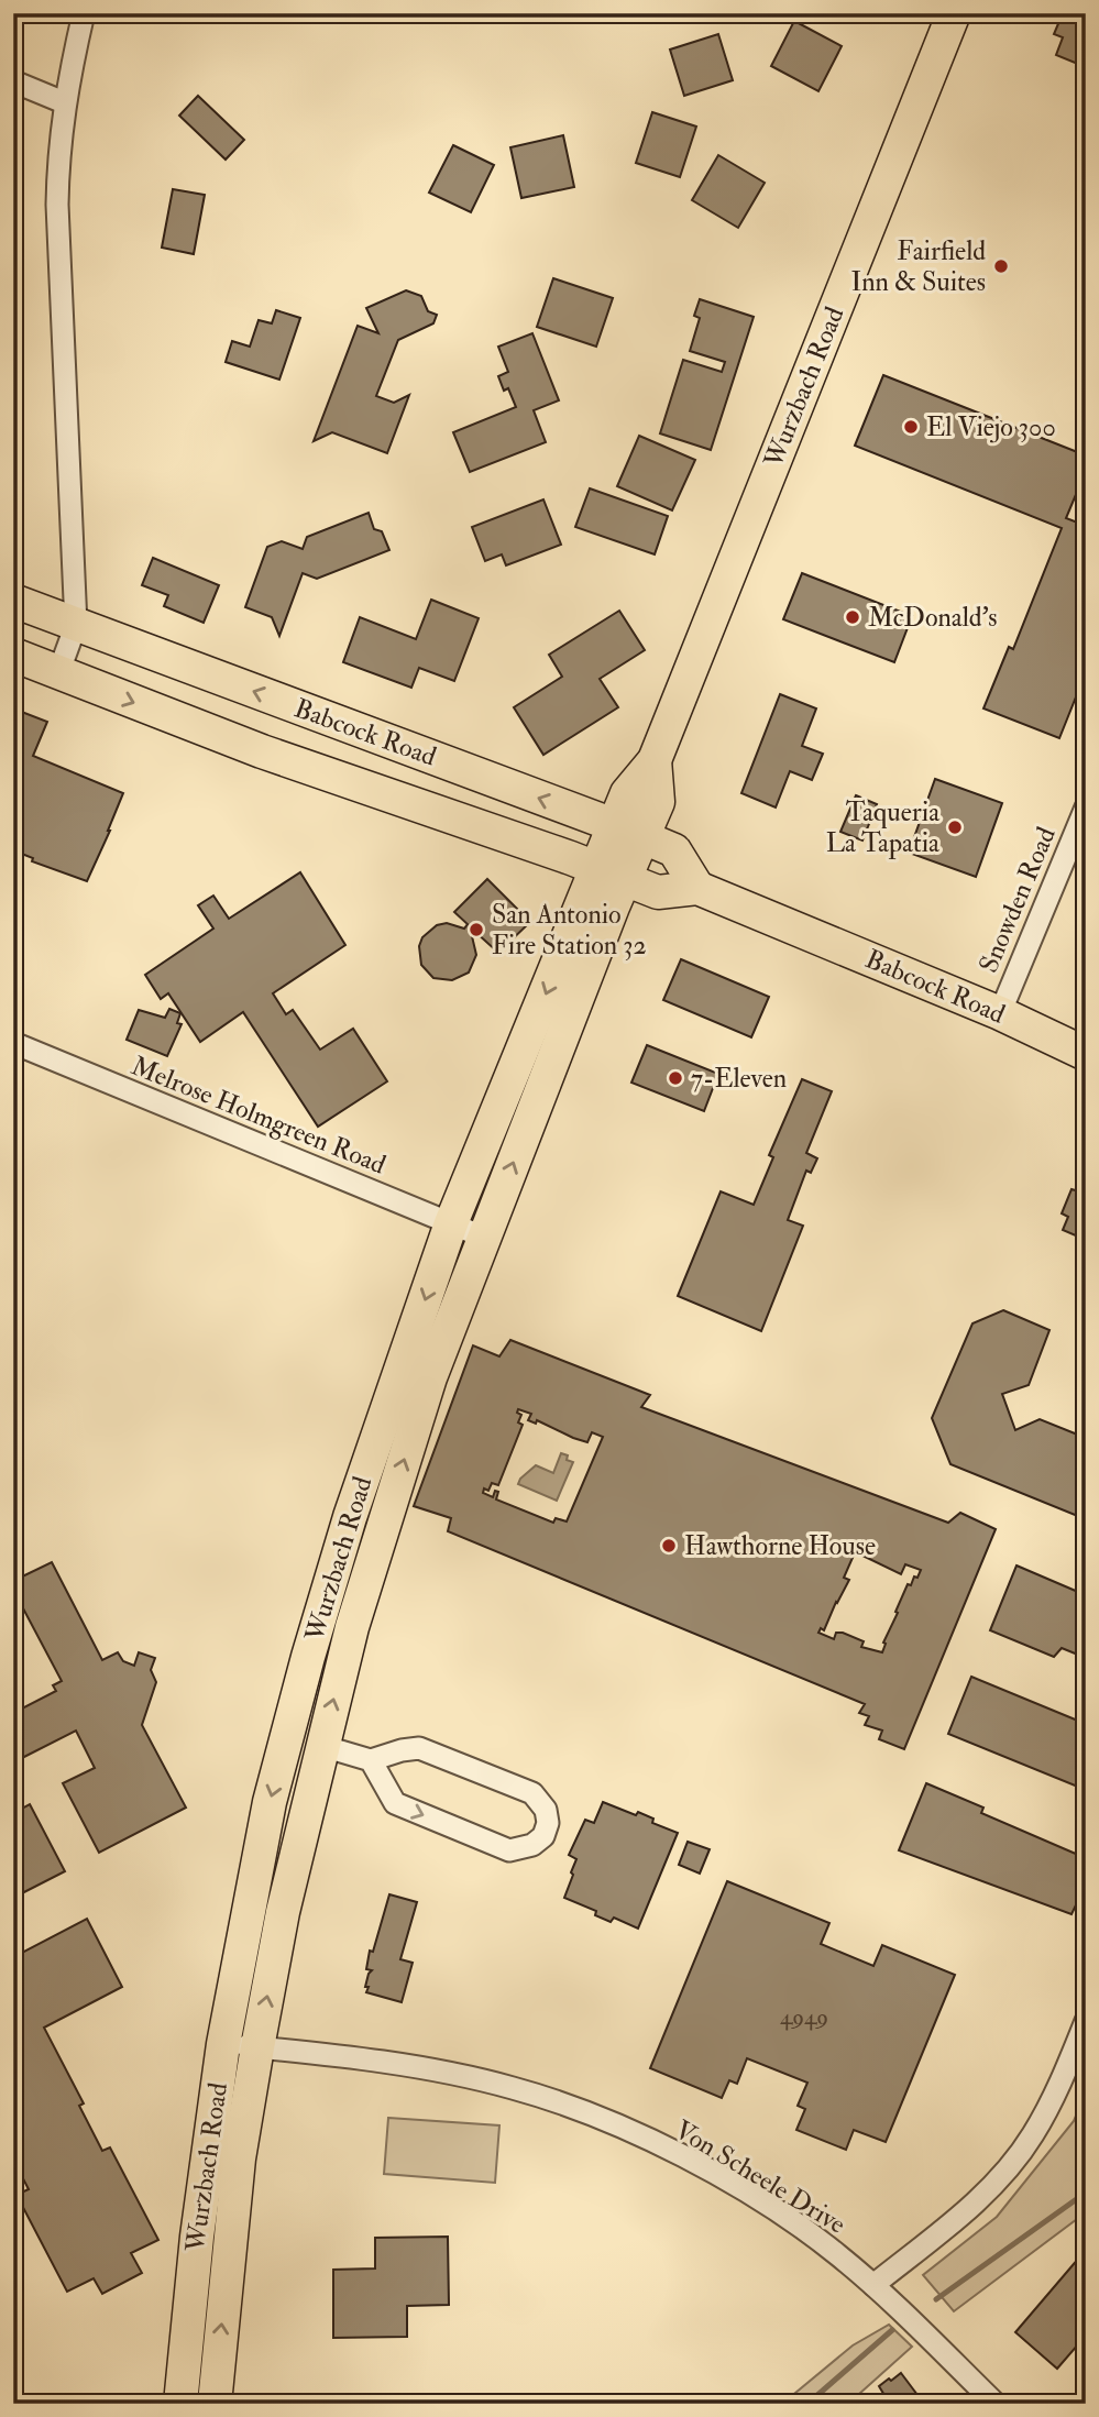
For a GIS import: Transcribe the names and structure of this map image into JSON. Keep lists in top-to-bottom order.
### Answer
{
  "streets": {
    "main road": ["Wurzbach Road", "Babcock Road"],
    "street": ["Snowden Road", "Melrose Holmgreen Road", "Von Scheele Drive"]
  },
  "crossings": [
    ["Wurzbach Road", "Babcock Road"],
    ["Wurzbach Road", "Melrose Holmgreen Road"],
    ["Wurzbach Road", "Von Scheele Drive"],
    ["Babcock Road", "Snowden Road"]
  ],
  "places": [
    "Fairfield Inn & Suites",
    "El Viejo 300",
    "McDonald's",
    "Taqueria La Tapatia",
    "San Antonio Fire Station 32",
    "7-Eleven",
    "Hawthorne House"
  ],
  "house_numbers": ["4949"]
}
